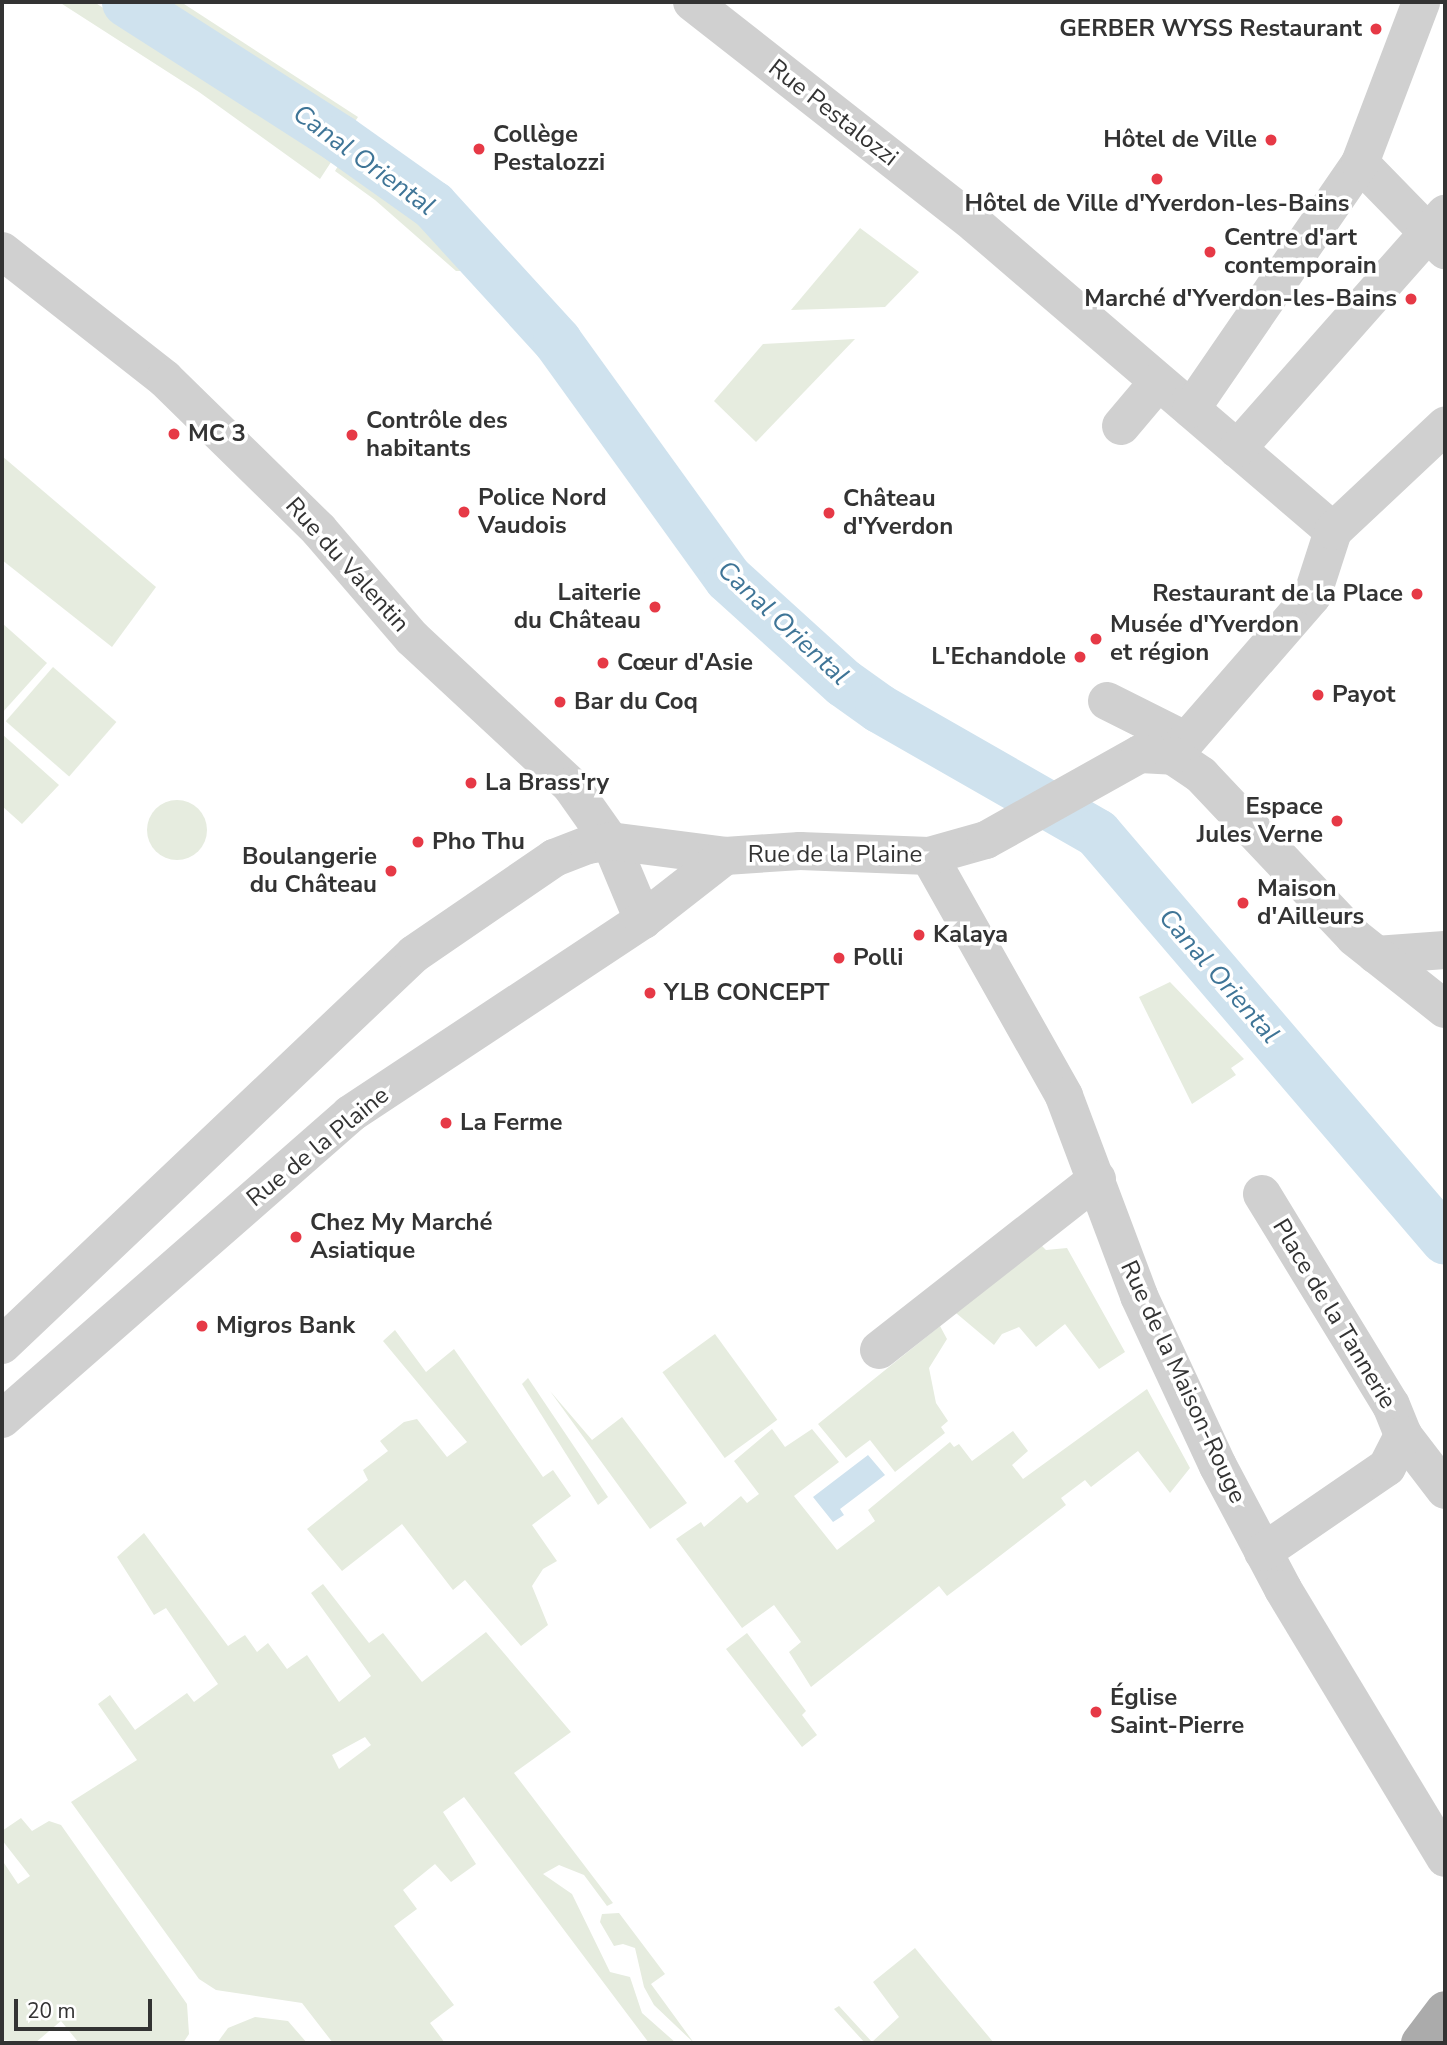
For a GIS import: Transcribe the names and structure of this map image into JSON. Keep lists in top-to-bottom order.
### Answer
{
  "streets": {
    "street": [
      "Rue Pestalozzi",
      "Rue du Valentin",
      "Rue de la Plaine",
      "Place de la Tannerie",
      "Rue de la Maison-Rouge"
    ]
  },
  "crossings": [
    ["Rue du Valentin", "Rue de la Plaine"],
    ["Rue de la Plaine", "Rue de la Maison-Rouge"]
  ],
  "water": ["Canal Oriental"],
  "places": [
    "GERBER WYSS Restaurant",
    "Hôtel de Ville",
    "Collège Pestalozzi",
    "Hôtel de Ville d'Yverdon-les-Bains",
    "Centre d'art contemporain",
    "Marché d'Yverdon-les-Bains",
    "MC 3",
    "Contrôle des habitants",
    "Police Nord Vaudois",
    "Château d'Yverdon",
    "Restaurant de la Place",
    "Laiterie du Château",
    "Musée d'Yverdon et région",
    "L'Echandole",
    "Cœur d'Asie",
    "Payot",
    "Bar du Coq",
    "La Brass'ry",
    "Espace Jules Verne",
    "Pho Thu",
    "Boulangerie du Château",
    "Maison d'Ailleurs",
    "Kalaya",
    "Polli",
    "YLB CONCEPT",
    "La Ferme",
    "Chez My Marché Asiatique",
    "Migros Bank",
    "Église Saint-Pierre"
  ],
  "scale_bar": "20 m"
}
